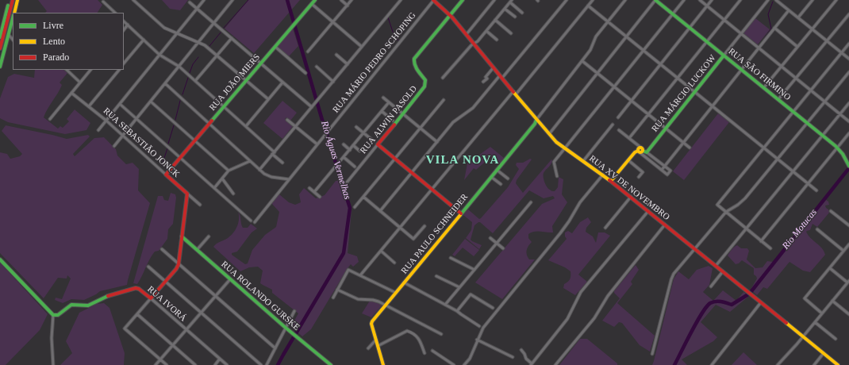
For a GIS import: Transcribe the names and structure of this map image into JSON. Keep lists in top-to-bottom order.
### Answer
{
  "streets": {
    "main road": [
      "RUA SÃO FIRMINO",
      "RUA JOÃO MIERS",
      "RUA MÁRCIO LUCKOW",
      "RUA ALWIN PASOLD",
      "RUA SEBASTIÃO JONCK",
      "RUA XV DE NOVEMBRO",
      "RUA PAULO SCHNEIDER",
      "RUA ROLANDO GURSKE",
      "RUA IVORÁ"
    ],
    "street": ["RUA MÁRIO PEDRO SCHOPING"]
  },
  "crossings": [
    ["RUA MÁRIO PEDRO SCHOPING", "RUA XV DE NOVEMBRO"],
    ["RUA SÃO FIRMINO", "RUA MÁRCIO LUCKOW"],
    ["RUA JOÃO MIERS", "RUA SEBASTIÃO JONCK"],
    ["RUA ALWIN PASOLD", "RUA XV DE NOVEMBRO"],
    ["RUA XV DE NOVEMBRO", "RUA PAULO SCHNEIDER"]
  ],
  "districts": ["VILA NOVA"],
  "water": ["Rio Águas Vermelhas", "Rio Motucas"],
  "legend": ["Livre", "Lento", "Parado"]
}
